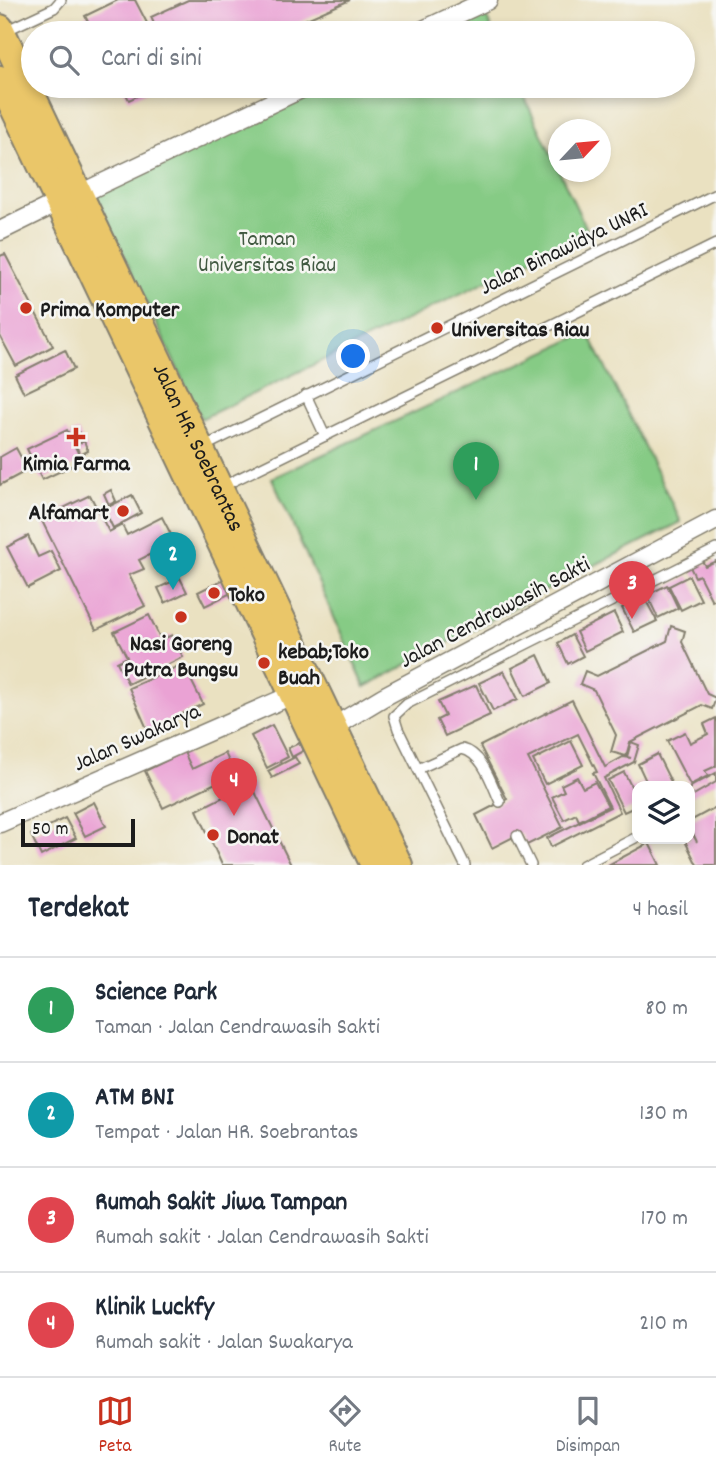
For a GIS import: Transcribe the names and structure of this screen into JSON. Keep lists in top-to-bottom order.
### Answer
{
  "streets": {
    "main road": ["Jalan HR. Soebrantas"],
    "street": ["Jalan Cendrawasih Sakti", "Jalan Swakarya"],
    "lane": ["Jalan Binawidya UNRI"]
  },
  "crossings": [
    ["Jalan Binawidya UNRI", "Jalan HR. Soebrantas"],
    ["Jalan HR. Soebrantas", "Jalan Cendrawasih Sakti"],
    ["Jalan HR. Soebrantas", "Jalan Swakarya"]
  ],
  "parks": ["Taman Universitas Riau"],
  "places": {
    "other": [
      "Prima Komputer",
      "Universitas Riau",
      "Alfamart",
      "Toko",
      "Nasi Goreng Putra Bungsu",
      "kebab;Toko Buah",
      "Donat"
    ],
    "health": ["Kimia Farma"]
  },
  "scale_bar": "50 m",
  "north": "top right",
  "page": {
    "search": "Cari di sini",
    "pins": [
      "1",
      "2",
      "3",
      "4"
    ],
    "scale": "50 m",
    "heading": ["Terdekat", "4 hasil"],
    "list": [
      {
        "mark": "1",
        "name": "Science Park",
        "note": "Taman · Jalan Cendrawasih Sakti",
        "value": "80 m"
      },
      {
        "mark": "2",
        "name": "ATM BNI",
        "note": "Tempat · Jalan HR. Soebrantas",
        "value": "130 m"
      },
      {
        "mark": "3",
        "name": "Rumah Sakit Jiwa Tampan",
        "note": "Rumah sakit · Jalan Cendrawasih Sakti",
        "value": "170 m"
      },
      {
        "mark": "4",
        "name": "Klinik Luckfy",
        "note": "Rumah sakit · Jalan Swakarya",
        "value": "210 m"
      }
    ],
    "nav": ["Peta", "Rute", "Disimpan"]
  }
}
